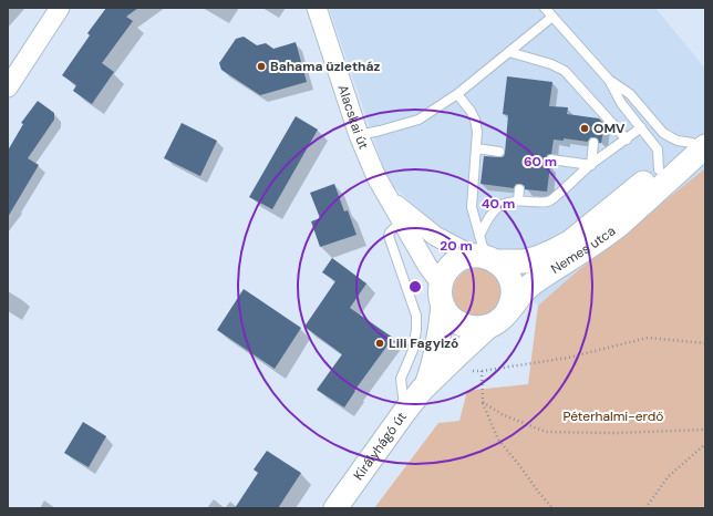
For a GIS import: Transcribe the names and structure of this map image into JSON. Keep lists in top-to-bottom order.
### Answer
{
  "streets": {
    "street": ["Alacskai út", "Nemes utca", "Királyhágó út"]
  },
  "crossings": [
    ["Alacskai út", "Nemes utca"],
    ["Alacskai út", "Királyhágó út"],
    ["Nemes utca", "Királyhágó út"]
  ],
  "parks": ["Péterhalmi-erdő"],
  "places": ["Bahama üzletház", "OMV", "Lili Fagyizó"],
  "rings": ["60 m", "40 m", "20 m"]
}
